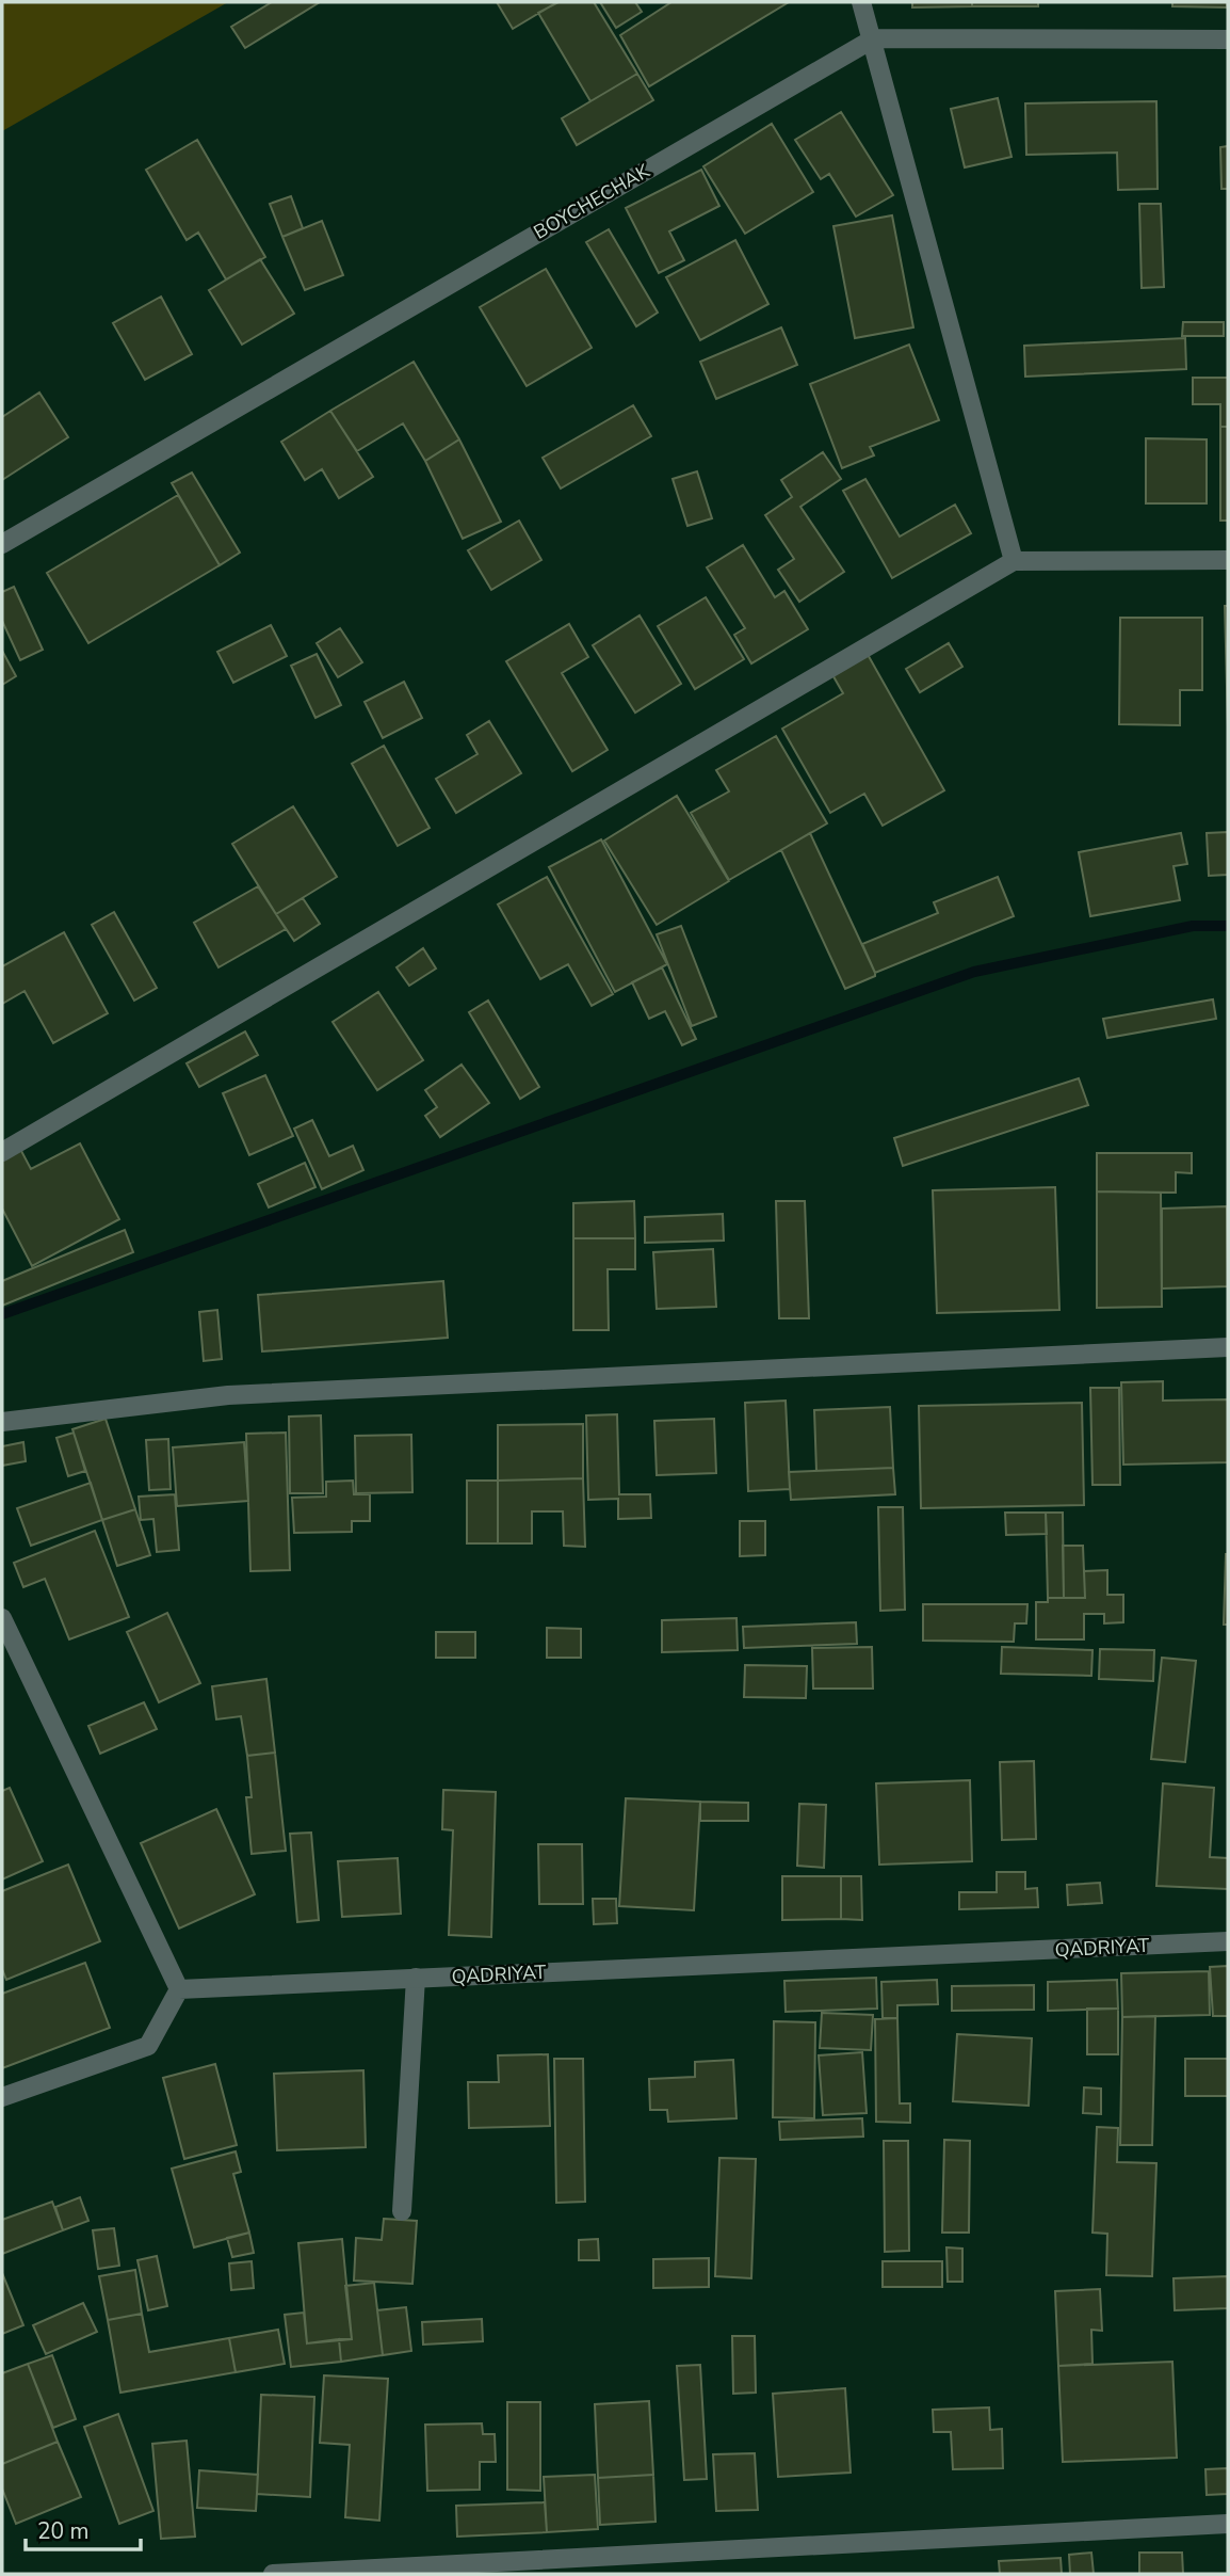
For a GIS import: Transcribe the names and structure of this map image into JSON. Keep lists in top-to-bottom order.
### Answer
{
  "streets": {
    "street": ["BOYCHECHAK", "QADRIYAT"]
  },
  "scale_bar": "20 m"
}
